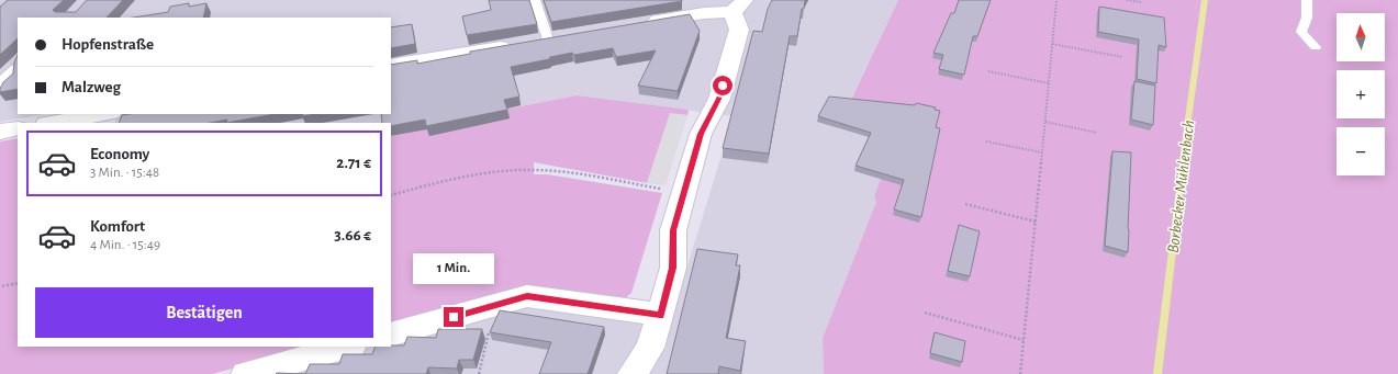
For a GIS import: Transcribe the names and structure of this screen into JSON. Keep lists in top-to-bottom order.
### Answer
{
  "water": ["Borbecker Mühlenbach"],
  "north": "top",
  "page": {
    "map_buttons": ["+", "−"],
    "banner": ["Hopfenstraße", "Malzweg"],
    "list": [
      {
        "name": "Economy",
        "note": "3 Min. · 15:48",
        "value": "2.71 €"
      },
      {
        "name": "Komfort",
        "note": "4 Min. · 15:49",
        "value": "3.66 €"
      }
    ],
    "bubble": "1 Min.",
    "buttons": "Bestätigen"
  }
}
